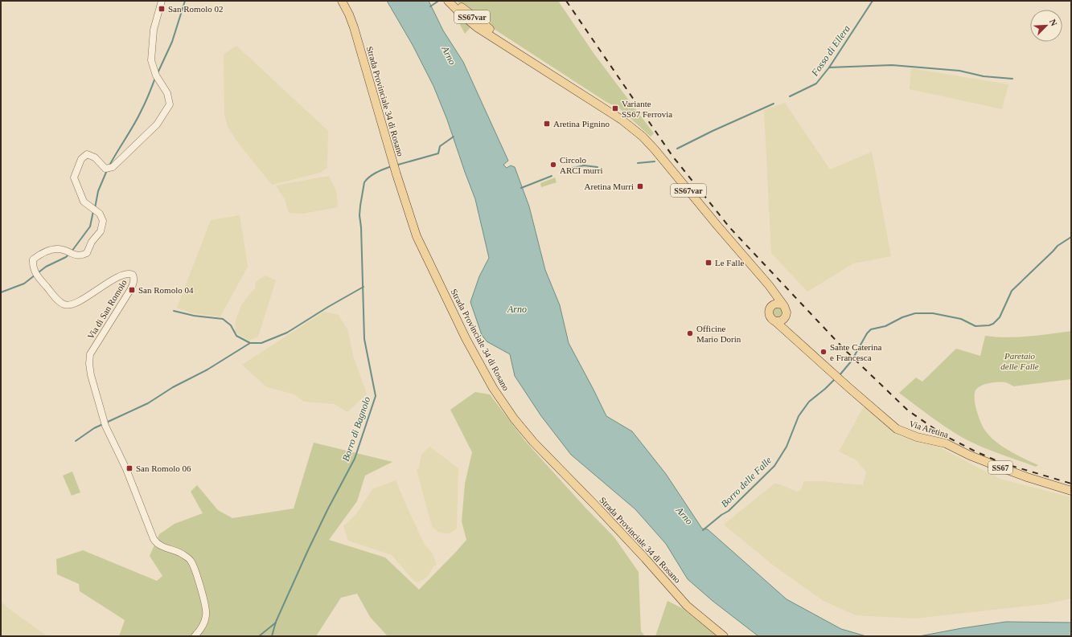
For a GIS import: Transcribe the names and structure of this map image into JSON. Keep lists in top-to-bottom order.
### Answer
{
  "streets": {
    "main road": [
      "SS67var",
      "Strada Provinciale 34 di Rosano",
      "Via Aretina",
      "SS67"
    ],
    "street": ["Via di San Romolo"]
  },
  "crossings": [
    ["SS67var", "Via Aretina"]
  ],
  "water": [
    "Fosso di Ellera",
    "Arno",
    "Borro di Bagnolo",
    "Borro delle Falle"
  ],
  "parks": ["Paretaio delle Falle"],
  "places": {
    "transit": [
      "San Romolo 02",
      "Variante SS67 Ferrovia",
      "Aretina Pignino",
      "Aretina Murri",
      "Le Falle",
      "San Romolo 04",
      "San Romolo 06"
    ],
    "other": ["Circolo ARCI murri", "Officine Mario Dorin", "Sante Caterina e Francesca"]
  },
  "north": "top right"
}
